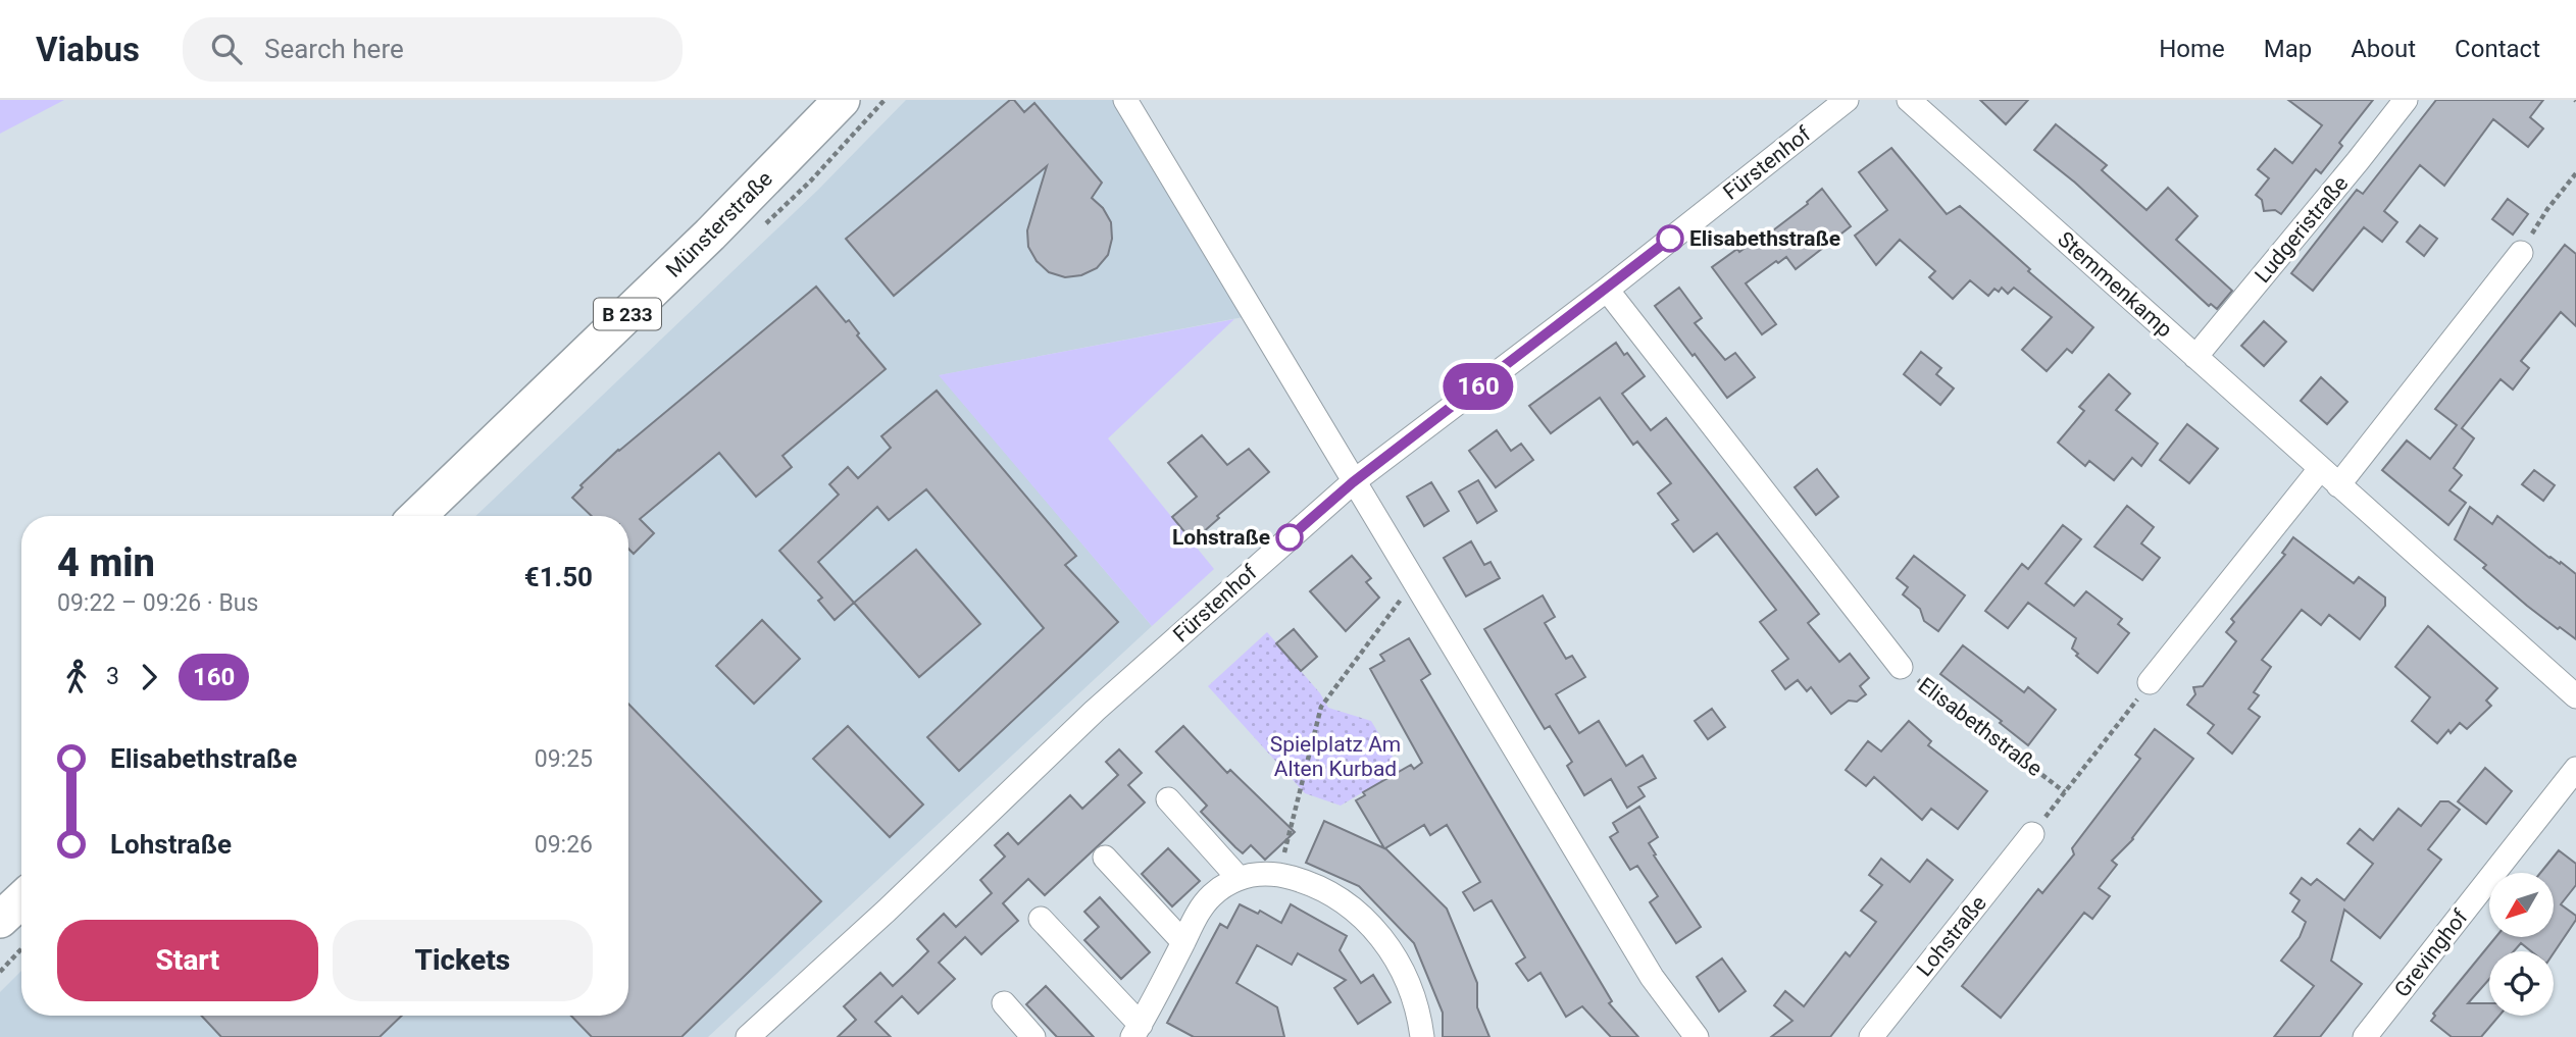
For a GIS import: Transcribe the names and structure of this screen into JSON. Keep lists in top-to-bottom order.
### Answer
{
  "streets": {
    "main road": ["Münsterstraße", "B 233"],
    "street": [
      "Fürstenhof",
      "Ludgeristraße",
      "Stemmenkamp",
      "Elisabethstraße",
      "Lohstraße",
      "Grevinghof"
    ]
  },
  "crossings": [
    ["Fürstenhof", "Elisabethstraße"],
    ["Ludgeristraße", "Stemmenkamp"]
  ],
  "parks": ["Spielplatz Am Alten Kurbad"],
  "places": ["Elisabethstraße", "Lohstraße"],
  "lines": ["bus line 160"],
  "north": "bottom left",
  "page": {
    "header": "Viabus",
    "search": "Search here",
    "nav": [
      "Home",
      "Map",
      "About",
      "Contact"
    ],
    "on_map": "160",
    "heading": ["4 min", "09:22 – 09:26 · Bus", "€1.50"],
    "legs": ["3", "160"],
    "list": [
      {
        "name": "Elisabethstraße",
        "value": "09:25"
      },
      {
        "name": "Lohstraße",
        "value": "09:26"
      }
    ],
    "buttons": ["Start", "Tickets"]
  }
}
